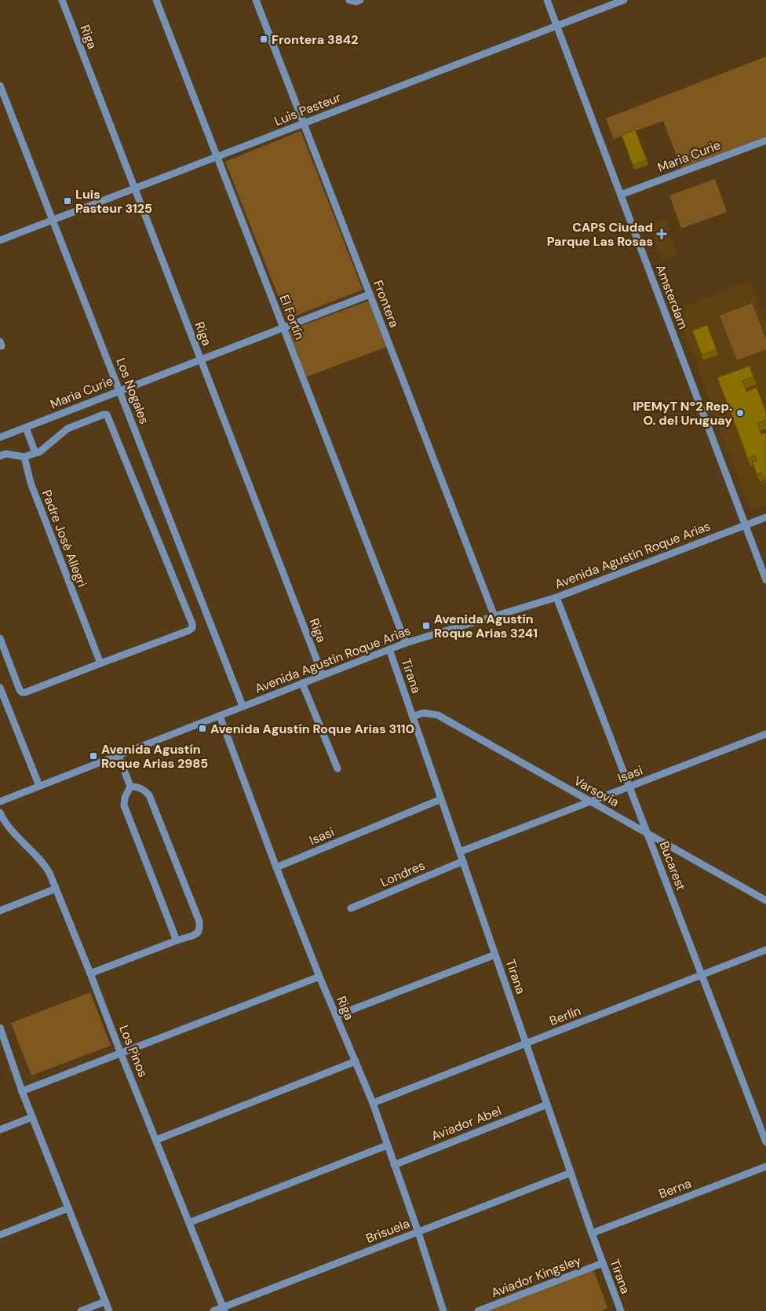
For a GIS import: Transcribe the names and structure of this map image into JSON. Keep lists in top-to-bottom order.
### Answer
{
  "streets": {
    "street": [
      "Riga",
      "Luis Pasteur",
      "Maria Curie",
      "Amsterdam",
      "Frontera",
      "El Fortín",
      "Los Nogales",
      "Padre José Allegri",
      "Avenida Agustín Roque Arias",
      "Tirana",
      "Isasi",
      "Varsovia",
      "Bucarest",
      "Londres",
      "Berlín",
      "Los Pinos",
      "Aviador Abel",
      "Berna",
      "Brisuela",
      "Aviador Kingsley"
    ]
  },
  "crossings": [
    ["Riga", "Luis Pasteur"],
    ["Riga", "Maria Curie"],
    ["Riga", "Avenida Agustín Roque Arias"],
    ["Riga", "Isasi"],
    ["Riga", "Berlín"],
    ["Riga", "Aviador Abel"],
    ["Riga", "Brisuela"],
    ["Luis Pasteur", "Amsterdam"],
    ["Luis Pasteur", "Frontera"],
    ["Luis Pasteur", "El Fortín"],
    ["Luis Pasteur", "Los Nogales"],
    ["Maria Curie", "Amsterdam"],
    ["Maria Curie", "Frontera"],
    ["Maria Curie", "El Fortín"],
    ["Maria Curie", "Los Nogales"],
    ["Amsterdam", "Avenida Agustín Roque Arias"],
    ["Frontera", "Avenida Agustín Roque Arias"],
    ["El Fortín", "Avenida Agustín Roque Arias"],
    ["Los Nogales", "Avenida Agustín Roque Arias"],
    ["Avenida Agustín Roque Arias", "Tirana"],
    ["Avenida Agustín Roque Arias", "Bucarest"],
    ["Tirana", "Isasi"],
    ["Tirana", "Varsovia"],
    ["Tirana", "Londres"],
    ["Tirana", "Berlín"],
    ["Tirana", "Aviador Abel"],
    ["Tirana", "Berna"],
    ["Tirana", "Brisuela"],
    ["Tirana", "Aviador Kingsley"],
    ["Isasi", "Varsovia"],
    ["Isasi", "Bucarest"],
    ["Varsovia", "Bucarest"],
    ["Bucarest", "Berlín"],
    ["Los Pinos", "Brisuela"]
  ],
  "places": {
    "transit": [
      "Frontera 3842",
      "Luis Pasteur 3125",
      "Avenida Agustín Roque Arias 3241",
      "Avenida Agustín Roque Arias 3110",
      "Avenida Agustín Roque Arias 2985"
    ],
    "health": ["CAPS Ciudad Parque Las Rosas"],
    "other": ["IPEMyT Nº2 Rep. O. del Uruguay"]
  }
}
